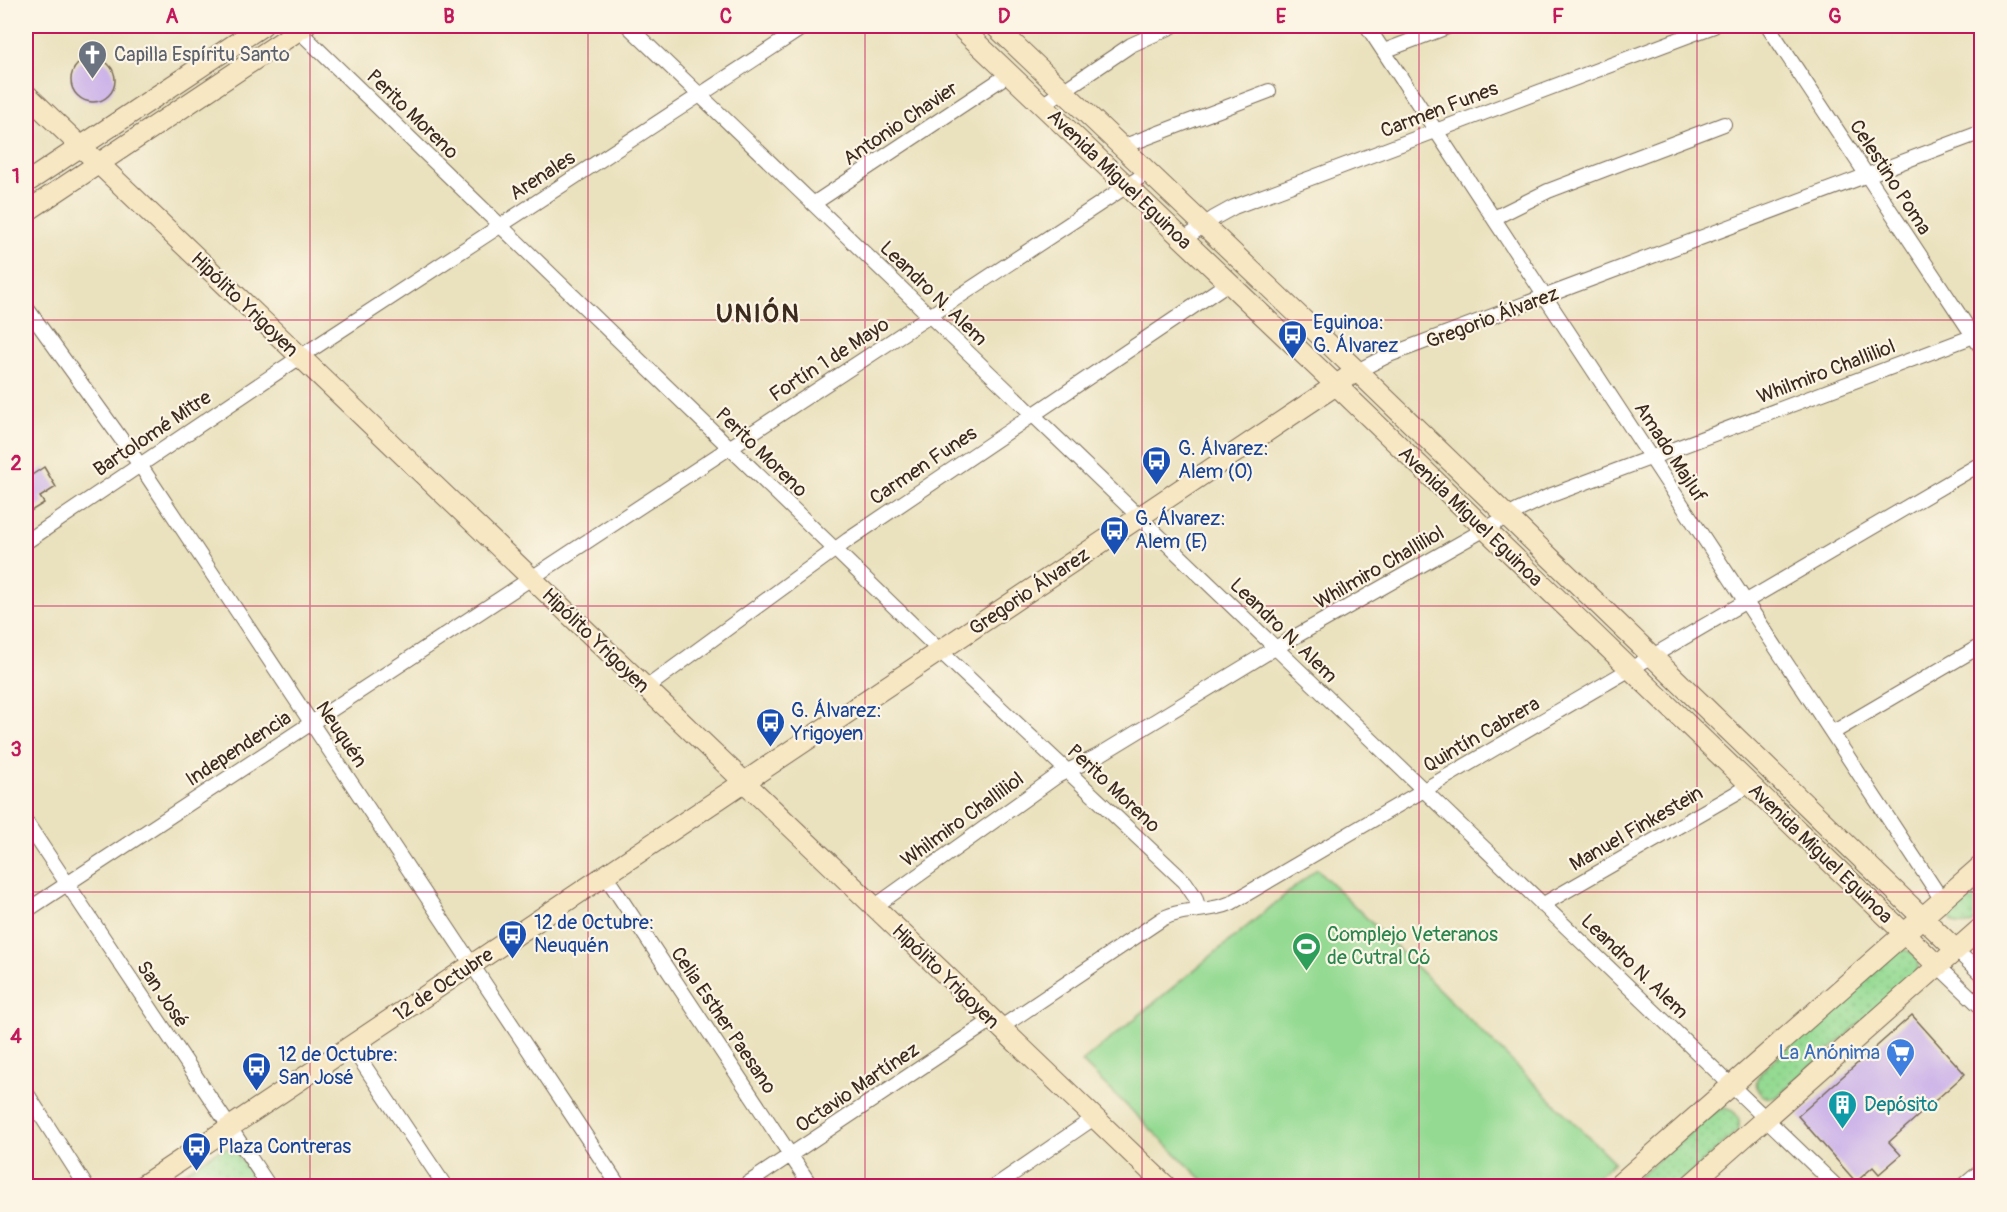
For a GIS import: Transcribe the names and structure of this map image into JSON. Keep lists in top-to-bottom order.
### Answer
{
  "streets": {
    "main road": [
      "Avenida Miguel Eguinoa",
      "Hipólito Yrigoyen",
      "Gregorio Álvarez",
      "12 de Octubre"
    ],
    "street": [
      "Carmen Funes",
      "Perito Moreno",
      "Antonio Chavier",
      "Arenales",
      "Celestino Poma",
      "Leandro N. Alem",
      "Fortín 1 de Mayo",
      "Whilmiro Challiliol",
      "Bartolomé Mitre",
      "Amado Majluf",
      "Neuquén",
      "Quintín Cabrera",
      "Independencia",
      "Manuel Finkestein",
      "San José",
      "Celia Esther Paesano",
      "Octavio Martínez"
    ]
  },
  "crossings": [
    ["Carmen Funes", "Perito Moreno"],
    ["Carmen Funes", "Avenida Miguel Eguinoa"],
    ["Carmen Funes", "Leandro N. Alem"],
    ["Carmen Funes", "Hipólito Yrigoyen"],
    ["Carmen Funes", "Amado Majluf"],
    ["Perito Moreno", "Arenales"],
    ["Perito Moreno", "Gregorio Álvarez"],
    ["Perito Moreno", "Fortín 1 de Mayo"],
    ["Perito Moreno", "Whilmiro Challiliol"],
    ["Perito Moreno", "Quintín Cabrera"],
    ["Antonio Chavier", "Avenida Miguel Eguinoa"],
    ["Antonio Chavier", "Leandro N. Alem"],
    ["Arenales", "Leandro N. Alem"],
    ["Arenales", "Hipólito Yrigoyen"],
    ["Arenales", "Bartolomé Mitre"],
    ["Celestino Poma", "Gregorio Álvarez"],
    ["Celestino Poma", "Whilmiro Challiliol"],
    ["Avenida Miguel Eguinoa", "Gregorio Álvarez"],
    ["Avenida Miguel Eguinoa", "Fortín 1 de Mayo"],
    ["Avenida Miguel Eguinoa", "Whilmiro Challiliol"],
    ["Avenida Miguel Eguinoa", "Quintín Cabrera"],
    ["Avenida Miguel Eguinoa", "Manuel Finkestein"],
    ["Leandro N. Alem", "Gregorio Álvarez"],
    ["Leandro N. Alem", "Fortín 1 de Mayo"],
    ["Leandro N. Alem", "Whilmiro Challiliol"],
    ["Leandro N. Alem", "Quintín Cabrera"],
    ["Leandro N. Alem", "Manuel Finkestein"],
    ["Hipólito Yrigoyen", "Gregorio Álvarez"],
    ["Hipólito Yrigoyen", "Fortín 1 de Mayo"],
    ["Hipólito Yrigoyen", "Whilmiro Challiliol"],
    ["Hipólito Yrigoyen", "Bartolomé Mitre"],
    ["Hipólito Yrigoyen", "Quintín Cabrera"],
    ["Hipólito Yrigoyen", "Independencia"],
    ["Hipólito Yrigoyen", "12 de Octubre"],
    ["Hipólito Yrigoyen", "Octavio Martínez"],
    ["Gregorio Álvarez", "Amado Majluf"],
    ["Gregorio Álvarez", "12 de Octubre"],
    ["Fortín 1 de Mayo", "Independencia"],
    ["Whilmiro Challiliol", "Amado Majluf"],
    ["Bartolomé Mitre", "Neuquén"],
    ["Amado Majluf", "Quintín Cabrera"],
    ["Neuquén", "Independencia"],
    ["Neuquén", "12 de Octubre"],
    ["Quintín Cabrera", "Octavio Martínez"],
    ["Independencia", "San José"],
    ["12 de Octubre", "San José"],
    ["12 de Octubre", "Celia Esther Paesano"],
    ["Celia Esther Paesano", "Octavio Martínez"]
  ],
  "districts": ["UNIÓN"],
  "places": {
    "church": ["Capilla Espíritu Santo"],
    "bus stop": [
      "Eguinoa: G. Álvarez",
      "G. Álvarez: Alem (O)",
      "G. Álvarez: Alem (E)",
      "G. Álvarez: Yrigoyen",
      "12 de Octubre: Neuquén",
      "12 de Octubre: San José",
      "Plaza Contreras"
    ],
    "sports": ["Complejo Veteranos de Cutral Có"],
    "supermarket": ["La Anónima"],
    "building": ["Depósito"]
  },
  "grid": {
    "columns": [
      "A",
      "B",
      "C",
      "D",
      "E",
      "F",
      "G"
    ],
    "rows": [
      "1",
      "2",
      "3",
      "4"
    ]
  }
}
